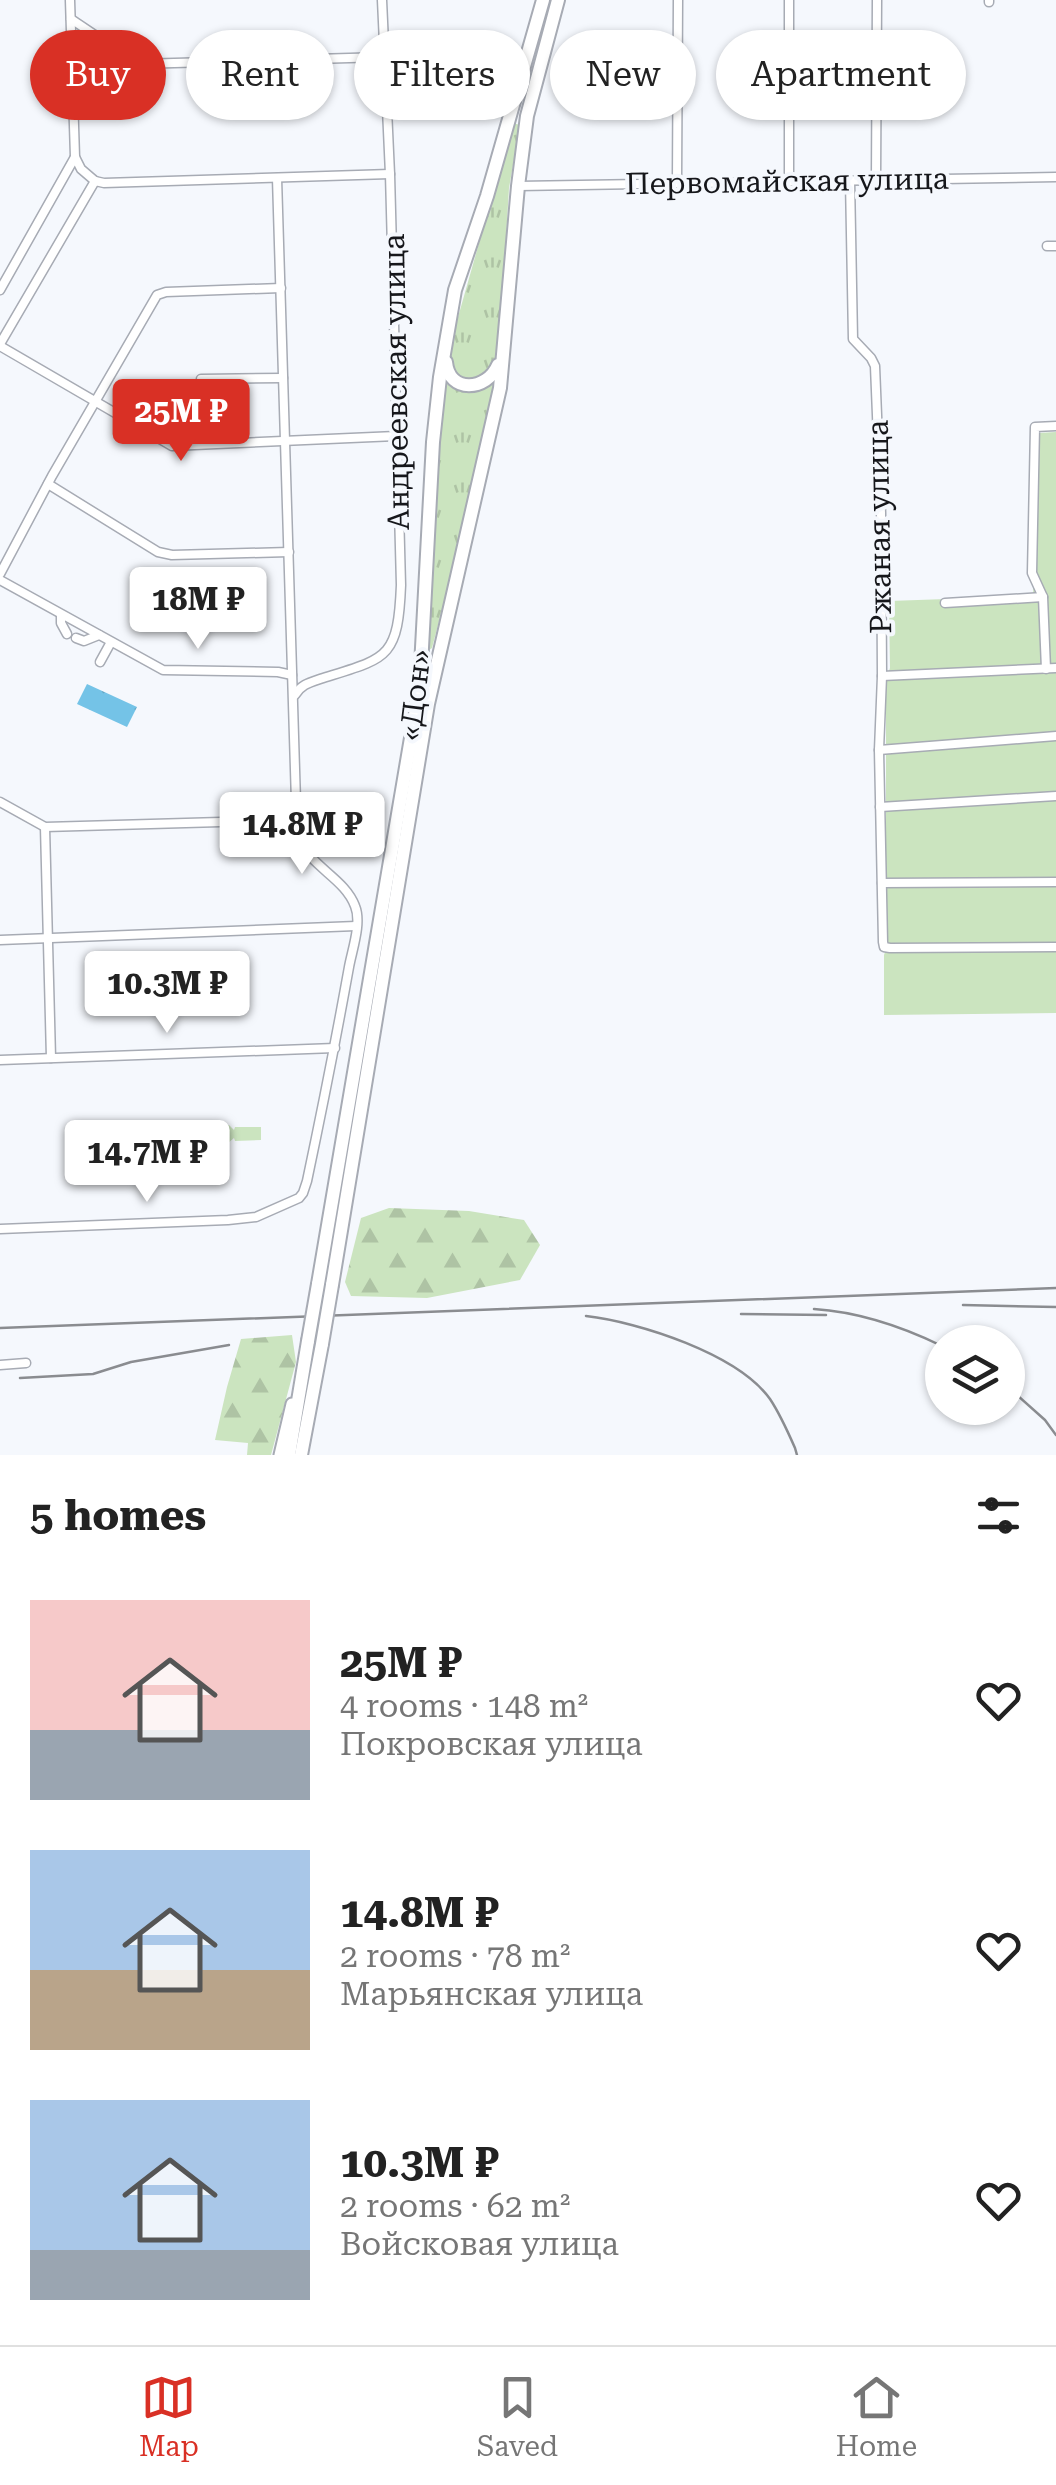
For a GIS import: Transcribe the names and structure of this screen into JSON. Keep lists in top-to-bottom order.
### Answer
{
  "streets": {
    "highway": ["«Дон»"],
    "street": ["Первомайская улица", "Андреевская улица", "Ржаная улица"]
  },
  "crossings": [
    ["Первомайская улица", "Ржаная улица"],
    ["Первомайская улица", "«Дон»"]
  ],
  "page": {
    "chip": [
      "Buy",
      "Rent",
      "Filters",
      "New",
      "Apartment"
    ],
    "price": [
      "25M ₽",
      "18M ₽",
      "14.8M ₽",
      "10.3M ₽",
      "14.7M ₽"
    ],
    "heading": "5 homes",
    "list": [
      {
        "name": "25M ₽",
        "note": "4 rooms · 148 m² · Покровская улица"
      },
      {
        "name": "14.8M ₽",
        "note": "2 rooms · 78 m² · Марьянская улица"
      },
      {
        "name": "10.3M ₽",
        "note": "2 rooms · 62 m² · Войсковая улица"
      }
    ],
    "tabs": ["Map", "Saved", "Home"]
  }
}
